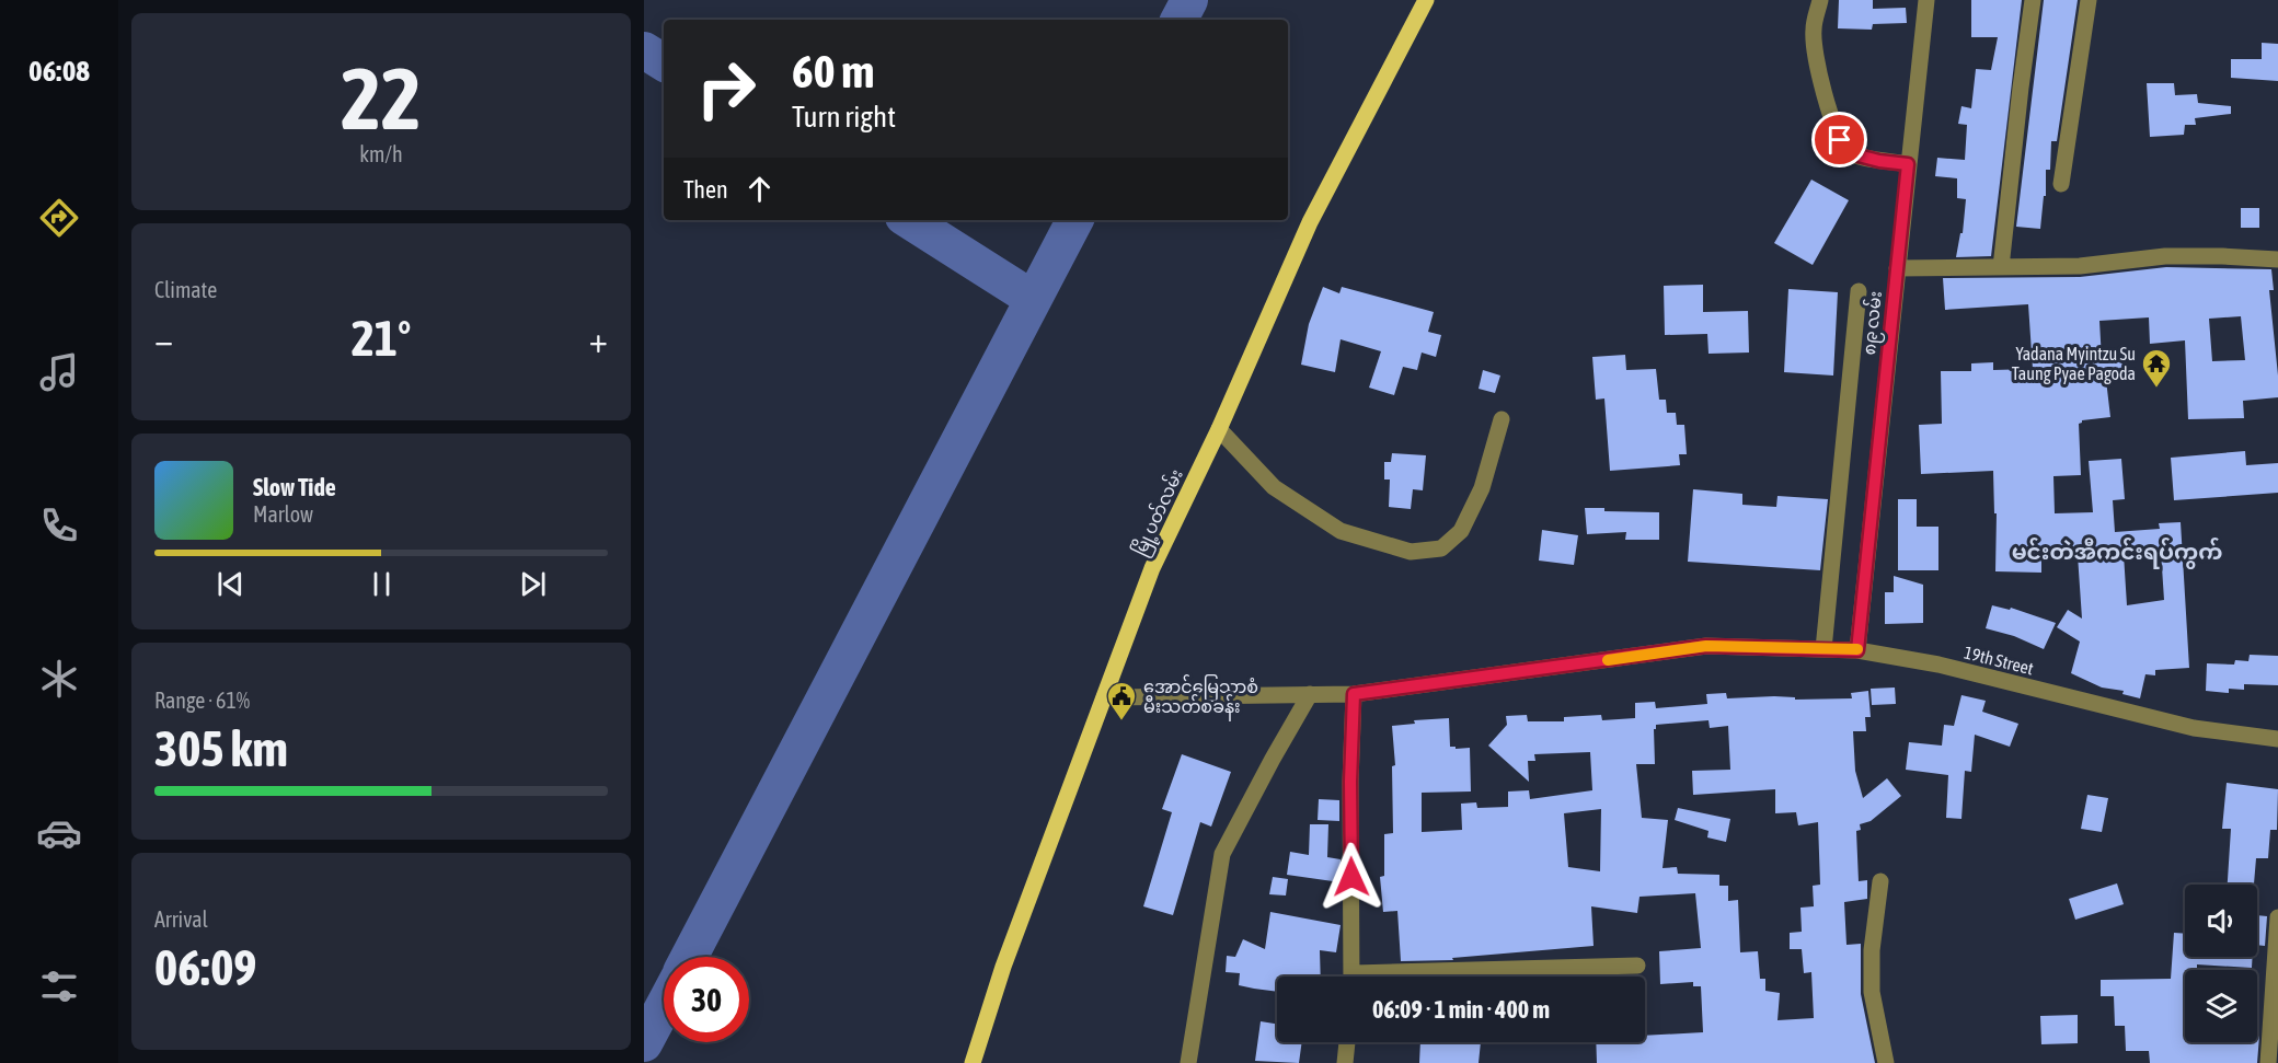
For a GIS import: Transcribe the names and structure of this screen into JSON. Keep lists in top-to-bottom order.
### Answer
{
  "streets": {
    "main road": ["မြို့ပတ်လမ်း"],
    "street": ["၈၉ လမ်း", "19th Street"]
  },
  "crossings": [
    ["၈၉ လမ်း", "19th Street"],
    ["မြို့ပတ်လမ်း", "19th Street"]
  ],
  "districts": ["မင်းတဲအီကင်းရပ်ကွက်"],
  "places": {
    "temple": ["Yadana Myintzu Su Taung Pyae Pagoda"],
    "public building": ["အောင်မြေသာစံ မီးသတ်စခန်း"]
  },
  "page": {
    "tabs": "06:08",
    "tile": [
      ["22", "km/h"],
      "Climate",
      ["Range · 61%", "305 km"],
      ["Arrival", "06:09"]
    ],
    "turn": ["60 m", "Turn right"],
    "then": "Then",
    "heat": ["−", "21°", "+"],
    "song": ["Slow Tide", "Marlow"],
    "limit": "30",
    "trip": "06:09 · 1 min · 400 m"
  }
}
